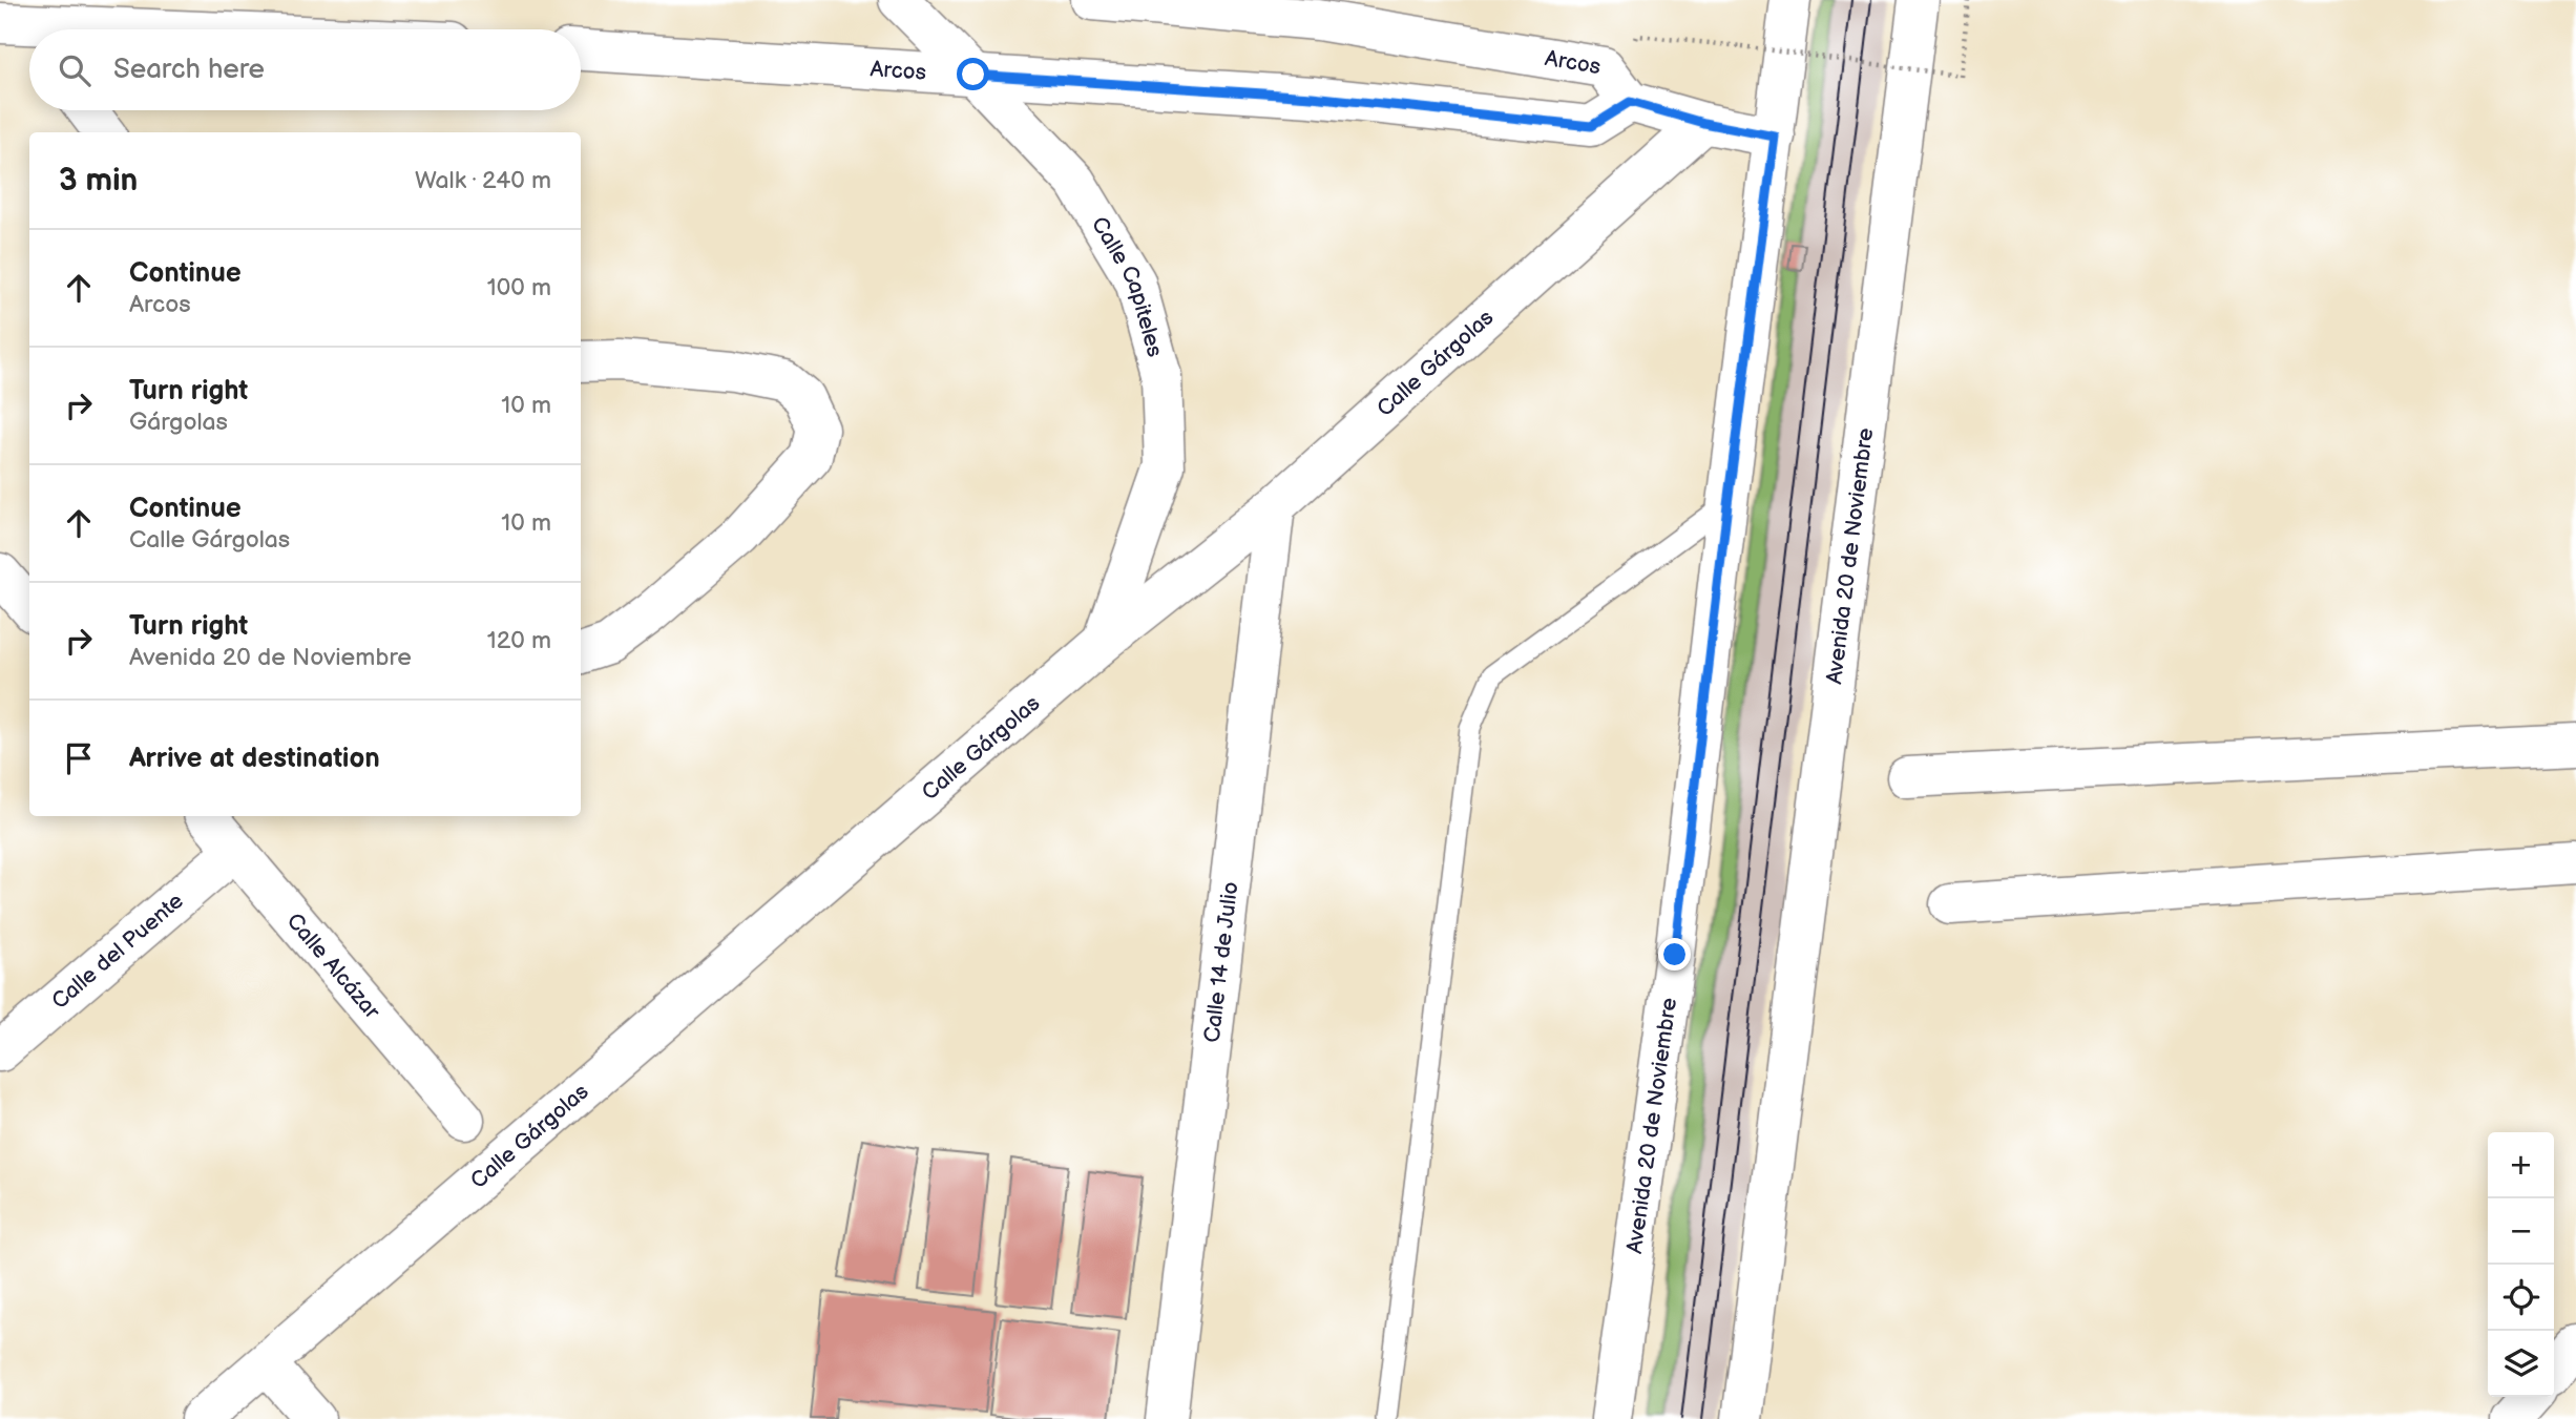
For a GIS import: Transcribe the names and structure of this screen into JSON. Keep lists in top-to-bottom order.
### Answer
{
  "streets": {
    "street": [
      "Arcos",
      "Calle Capiteles",
      "Calle Gárgolas",
      "Avenida 20 de Noviembre",
      "Calle del Puente",
      "Calle 14 de Julio",
      "Calle Alcázar"
    ]
  },
  "crossings": [
    ["Arcos", "Calle Capiteles"],
    ["Calle Capiteles", "Calle Gárgolas"],
    ["Calle Gárgolas", "Calle 14 de Julio"],
    ["Calle del Puente", "Calle Alcázar"]
  ],
  "page": {
    "search": "Search here",
    "heading": ["3 min", "Walk · 240 m"],
    "list": [
      ["Continue", "Arcos", "100 m"],
      ["Turn right", "Gárgolas", "10 m"],
      ["Continue", "Calle Gárgolas", "10 m"],
      ["Turn right", "Avenida 20 de Noviembre", "120 m"],
      "Arrive at destination"
    ],
    "map_buttons": ["+", "−"]
  }
}
